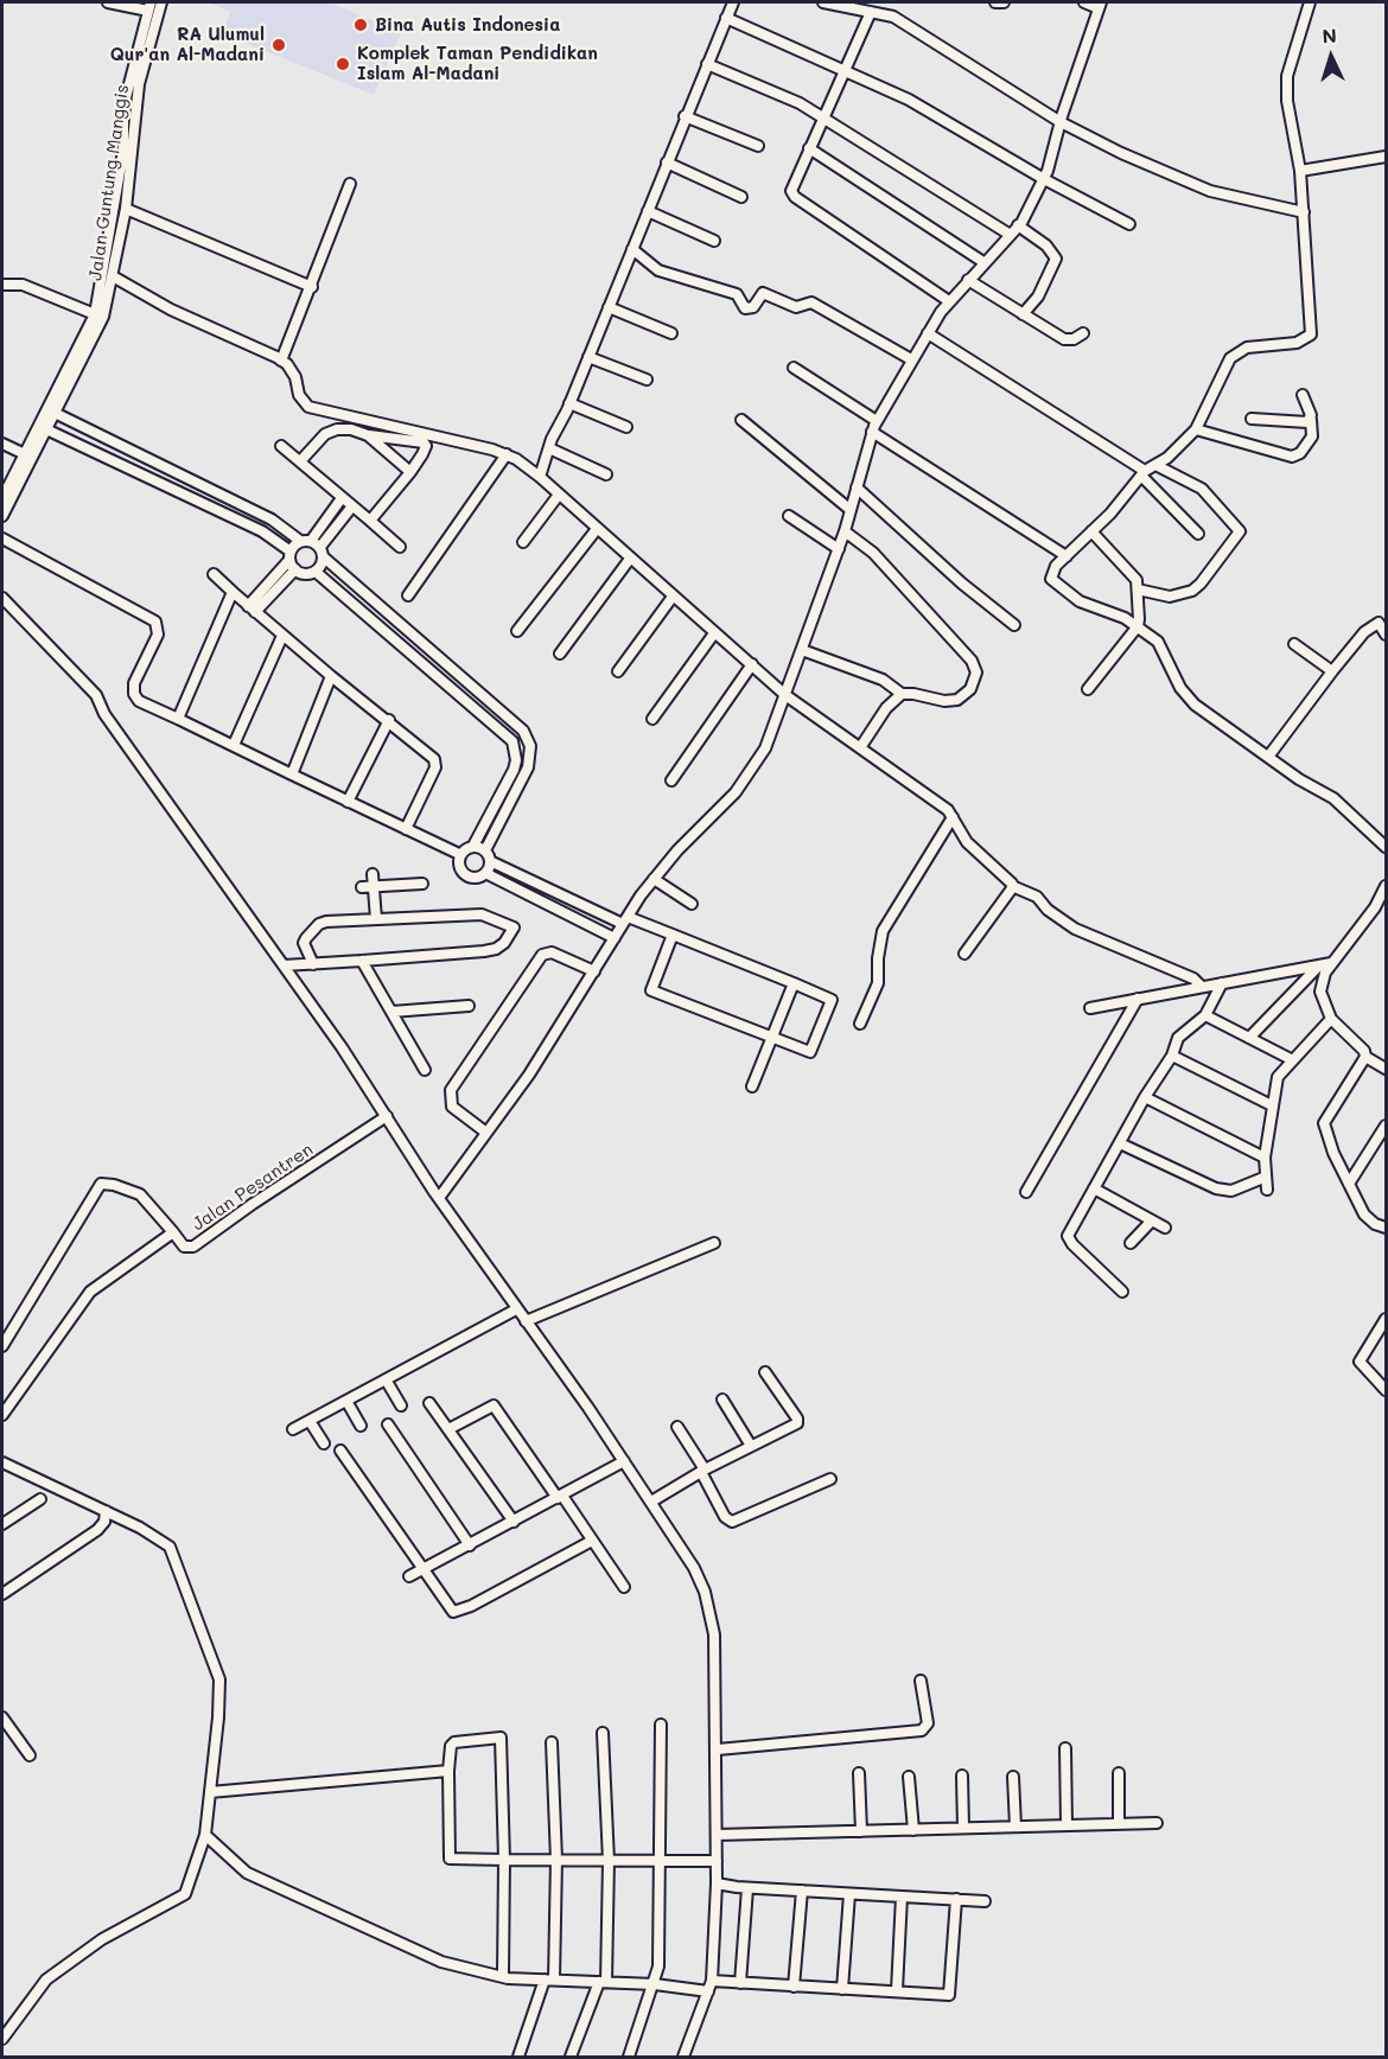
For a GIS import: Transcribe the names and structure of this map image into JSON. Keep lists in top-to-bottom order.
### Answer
{
  "streets": {
    "street": ["Jalan Guntung Manggis", "Jalan Pesantren"]
  },
  "places": ["Bina Autis Indonesia", "RA Ulumul Qur'an Al-Madani", "Komplek Taman Pendidikan Islam Al-Madani"],
  "north": "top"
}
